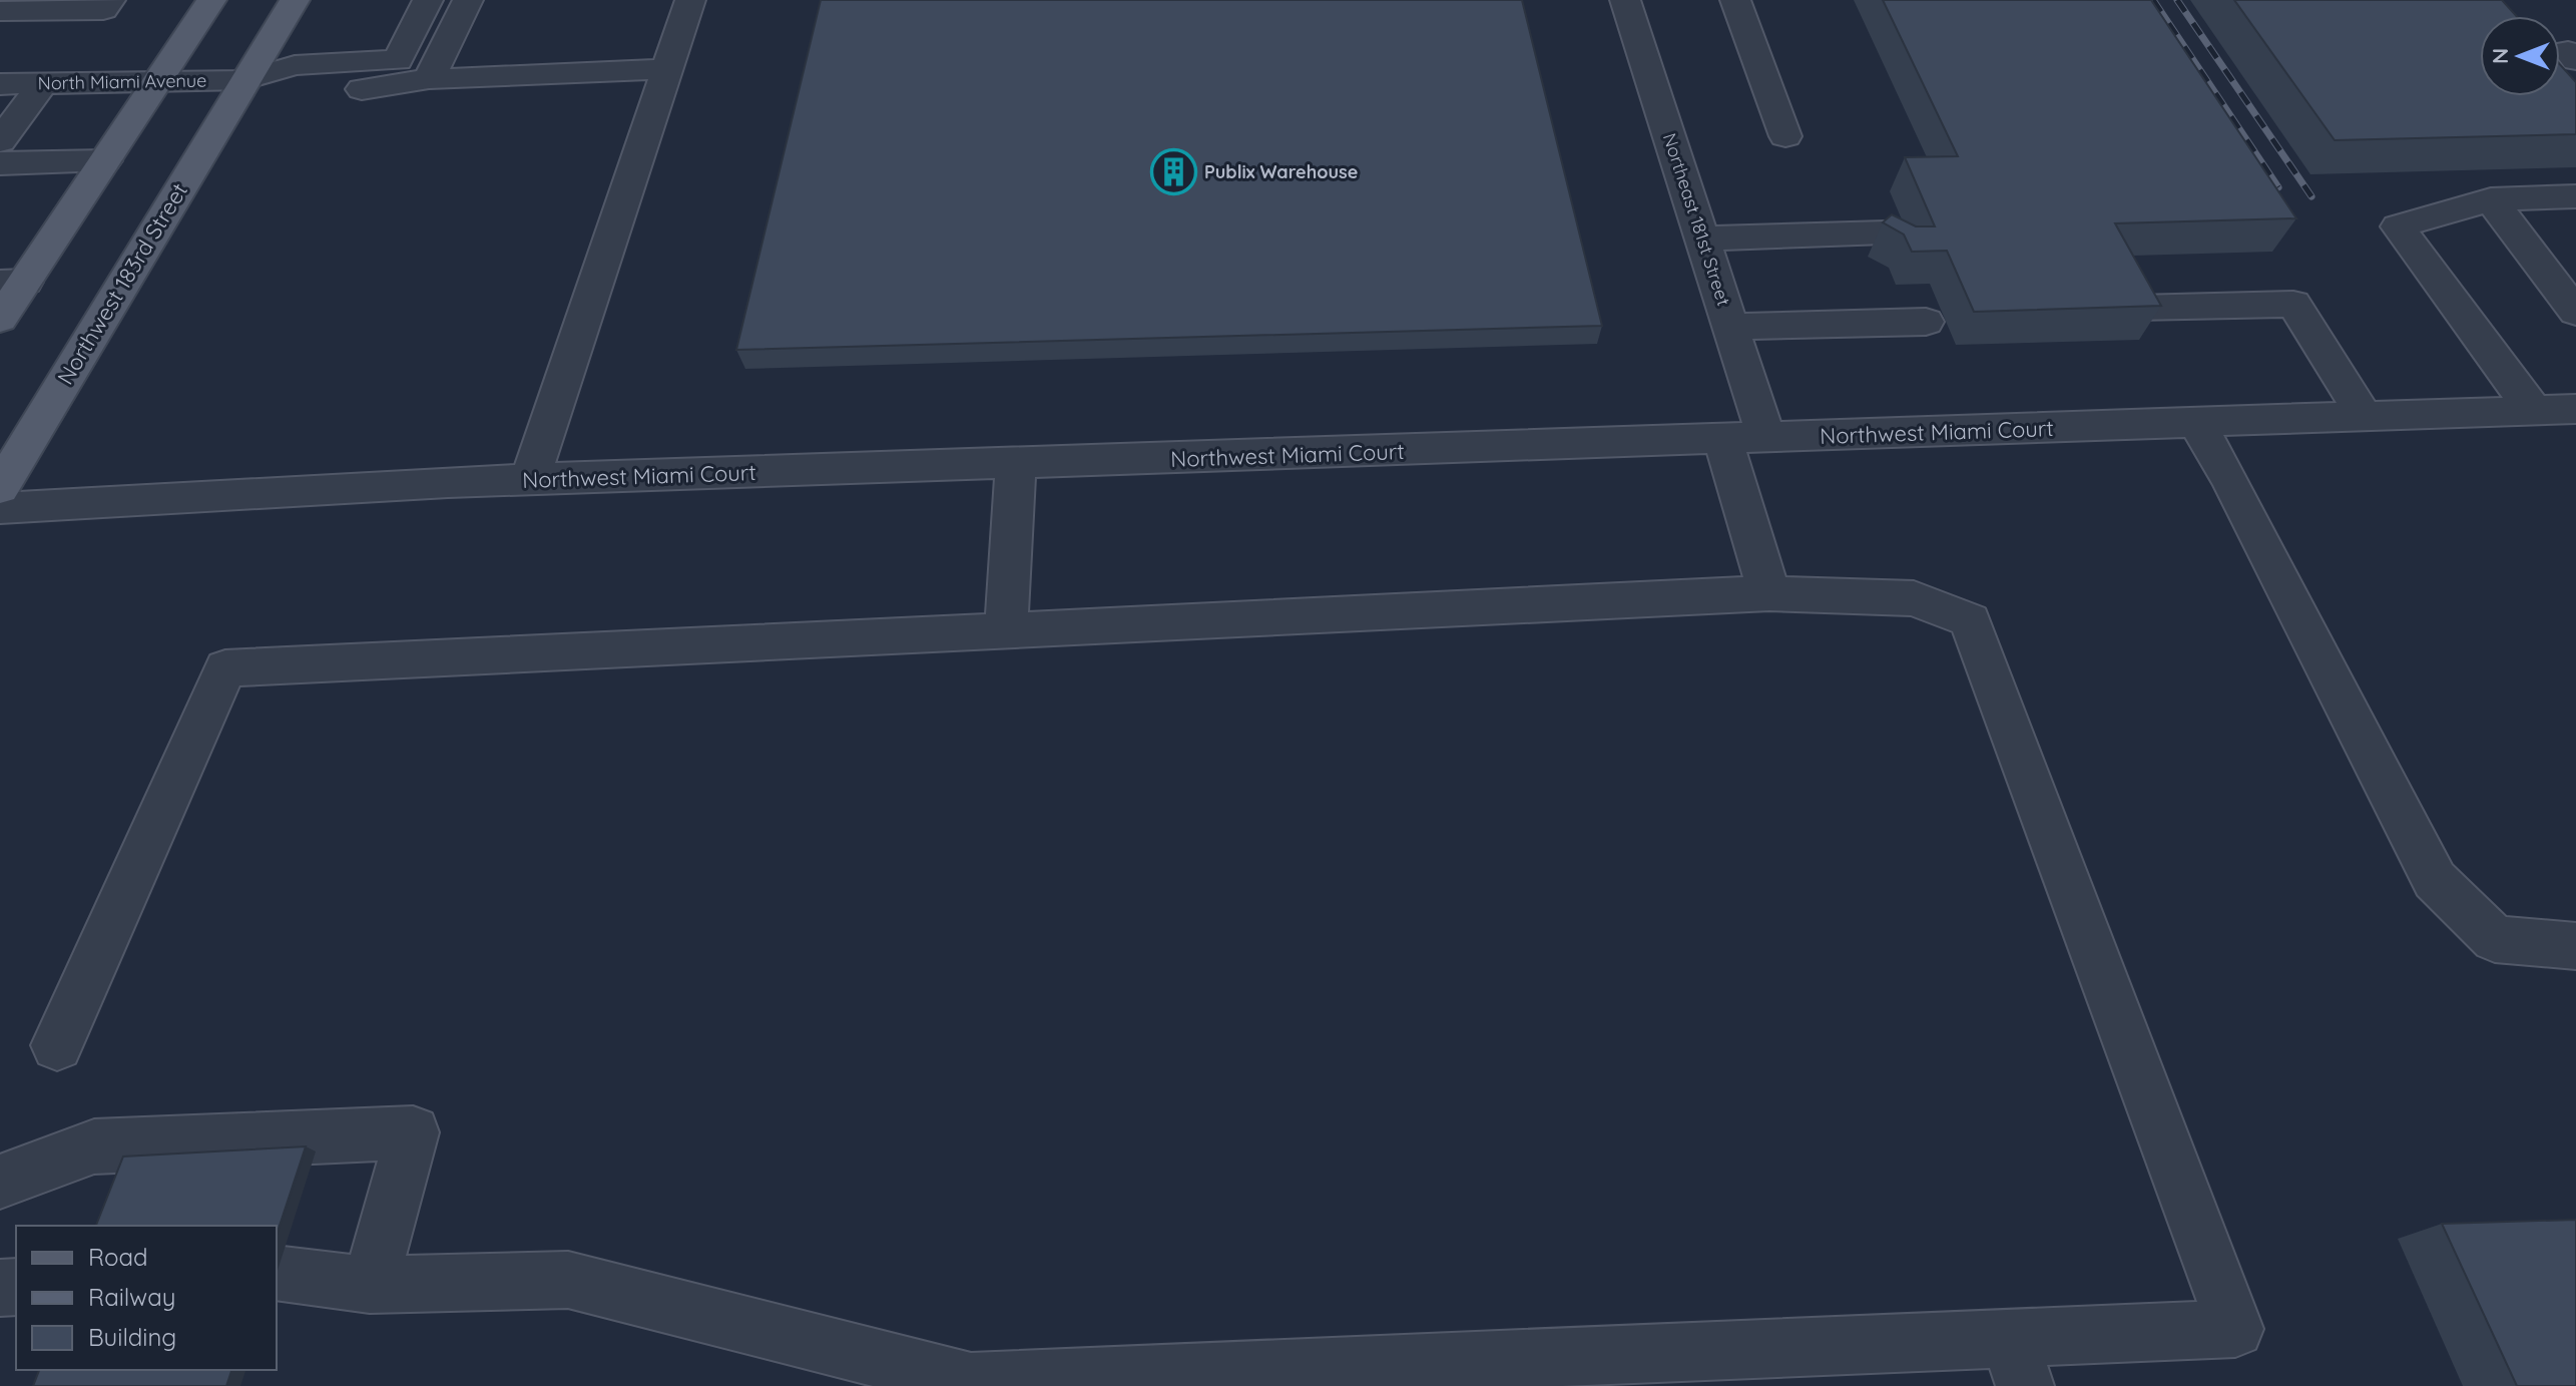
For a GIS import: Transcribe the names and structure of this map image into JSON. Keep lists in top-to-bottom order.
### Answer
{
  "streets": {
    "main road": ["Northwest 183rd Street"],
    "street": ["North Miami Avenue", "Northeast 181st Street", "Northwest Miami Court"]
  },
  "crossings": [
    ["North Miami Avenue", "Northwest 183rd Street"],
    ["Northeast 181st Street", "Northwest Miami Court"]
  ],
  "places": {
    "building": ["Publix Warehouse"]
  },
  "legend": ["Road", "Railway", "Building"],
  "north": "left"
}
